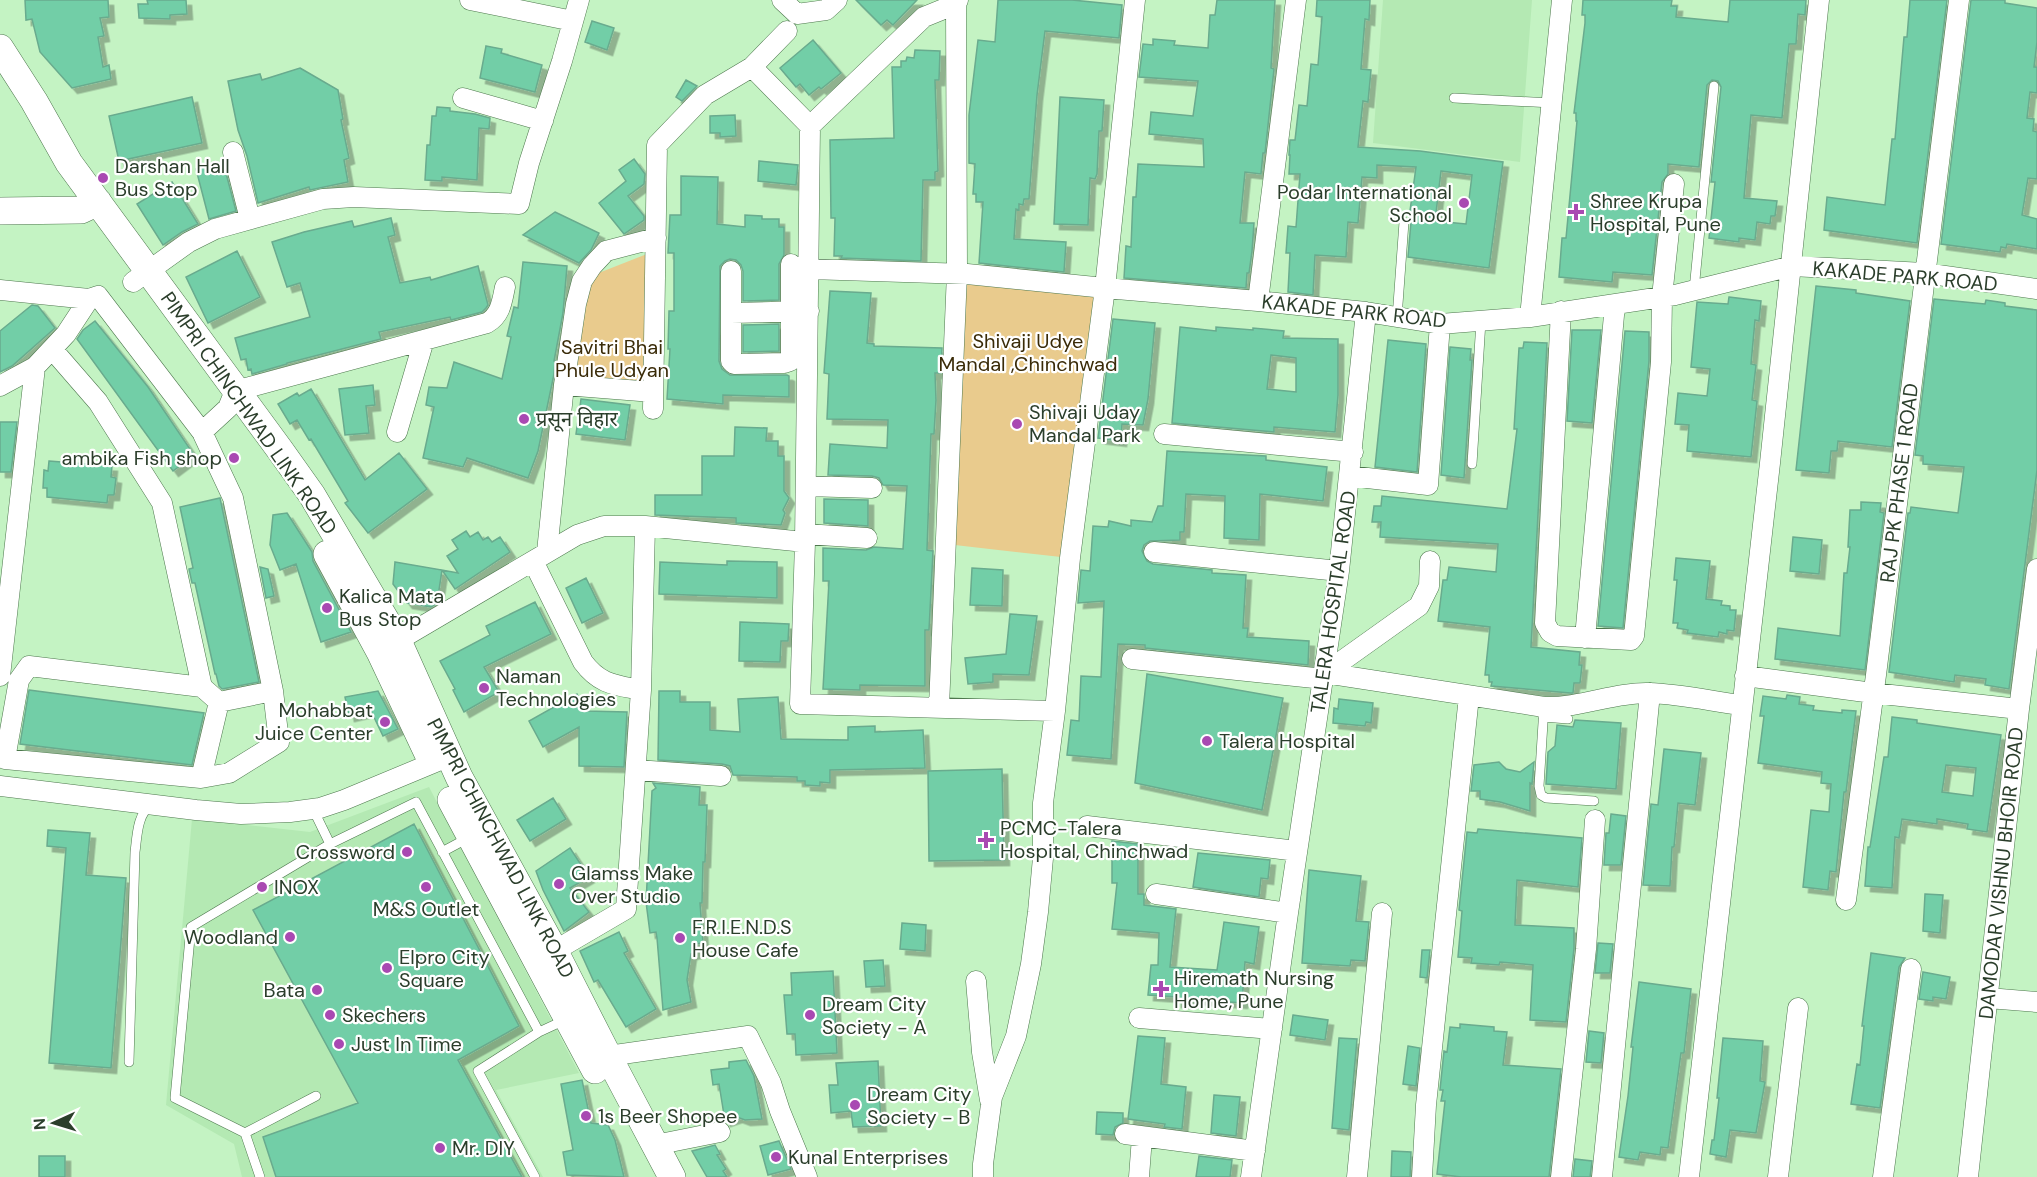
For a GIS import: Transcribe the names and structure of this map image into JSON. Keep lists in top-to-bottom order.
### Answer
{
  "streets": {
    "main road": ["PIMPRI CHINCHWAD LINK ROAD"],
    "street": [
      "KAKADE PARK ROAD",
      "RAJ PK PHASE 1 ROAD",
      "TALERA HOSPITAL ROAD",
      "DAMODAR VISHNU BHOIR ROAD"
    ]
  },
  "crossings": [
    ["KAKADE PARK ROAD", "RAJ PK PHASE 1 ROAD"],
    ["KAKADE PARK ROAD", "TALERA HOSPITAL ROAD"]
  ],
  "parks": ["Shivaji Udye Mandal ,Chinchwad", "Savitri Bhai Phule Udyan"],
  "places": {
    "other": [
      "Darshan Hall Bus Stop",
      "Podar International School",
      "प्रसून विहार",
      "Shivaji Uday Mandal Park",
      "ambika Fish shop",
      "Kalica Mata Bus Stop",
      "Naman Technologies",
      "Mohabbat Juice Center",
      "Talera Hospital",
      "Crossword",
      "Glamss Make Over Studio",
      "INOX",
      "M&S Outlet",
      "Woodland",
      "F.R.I.E.N.D.S House Cafe",
      "Elpro City Square",
      "Bata",
      "Skechers",
      "Dream City Society - A",
      "Just In Time",
      "Dream City Society - B",
      "1s Beer Shopee",
      "Mr. DIY",
      "Kunal Enterprises"
    ],
    "health": ["Shree Krupa Hospital, Pune", "PCMC-Talera Hospital, Chinchwad", "Hiremath Nursing Home, Pune"]
  },
  "north": "left"
}
